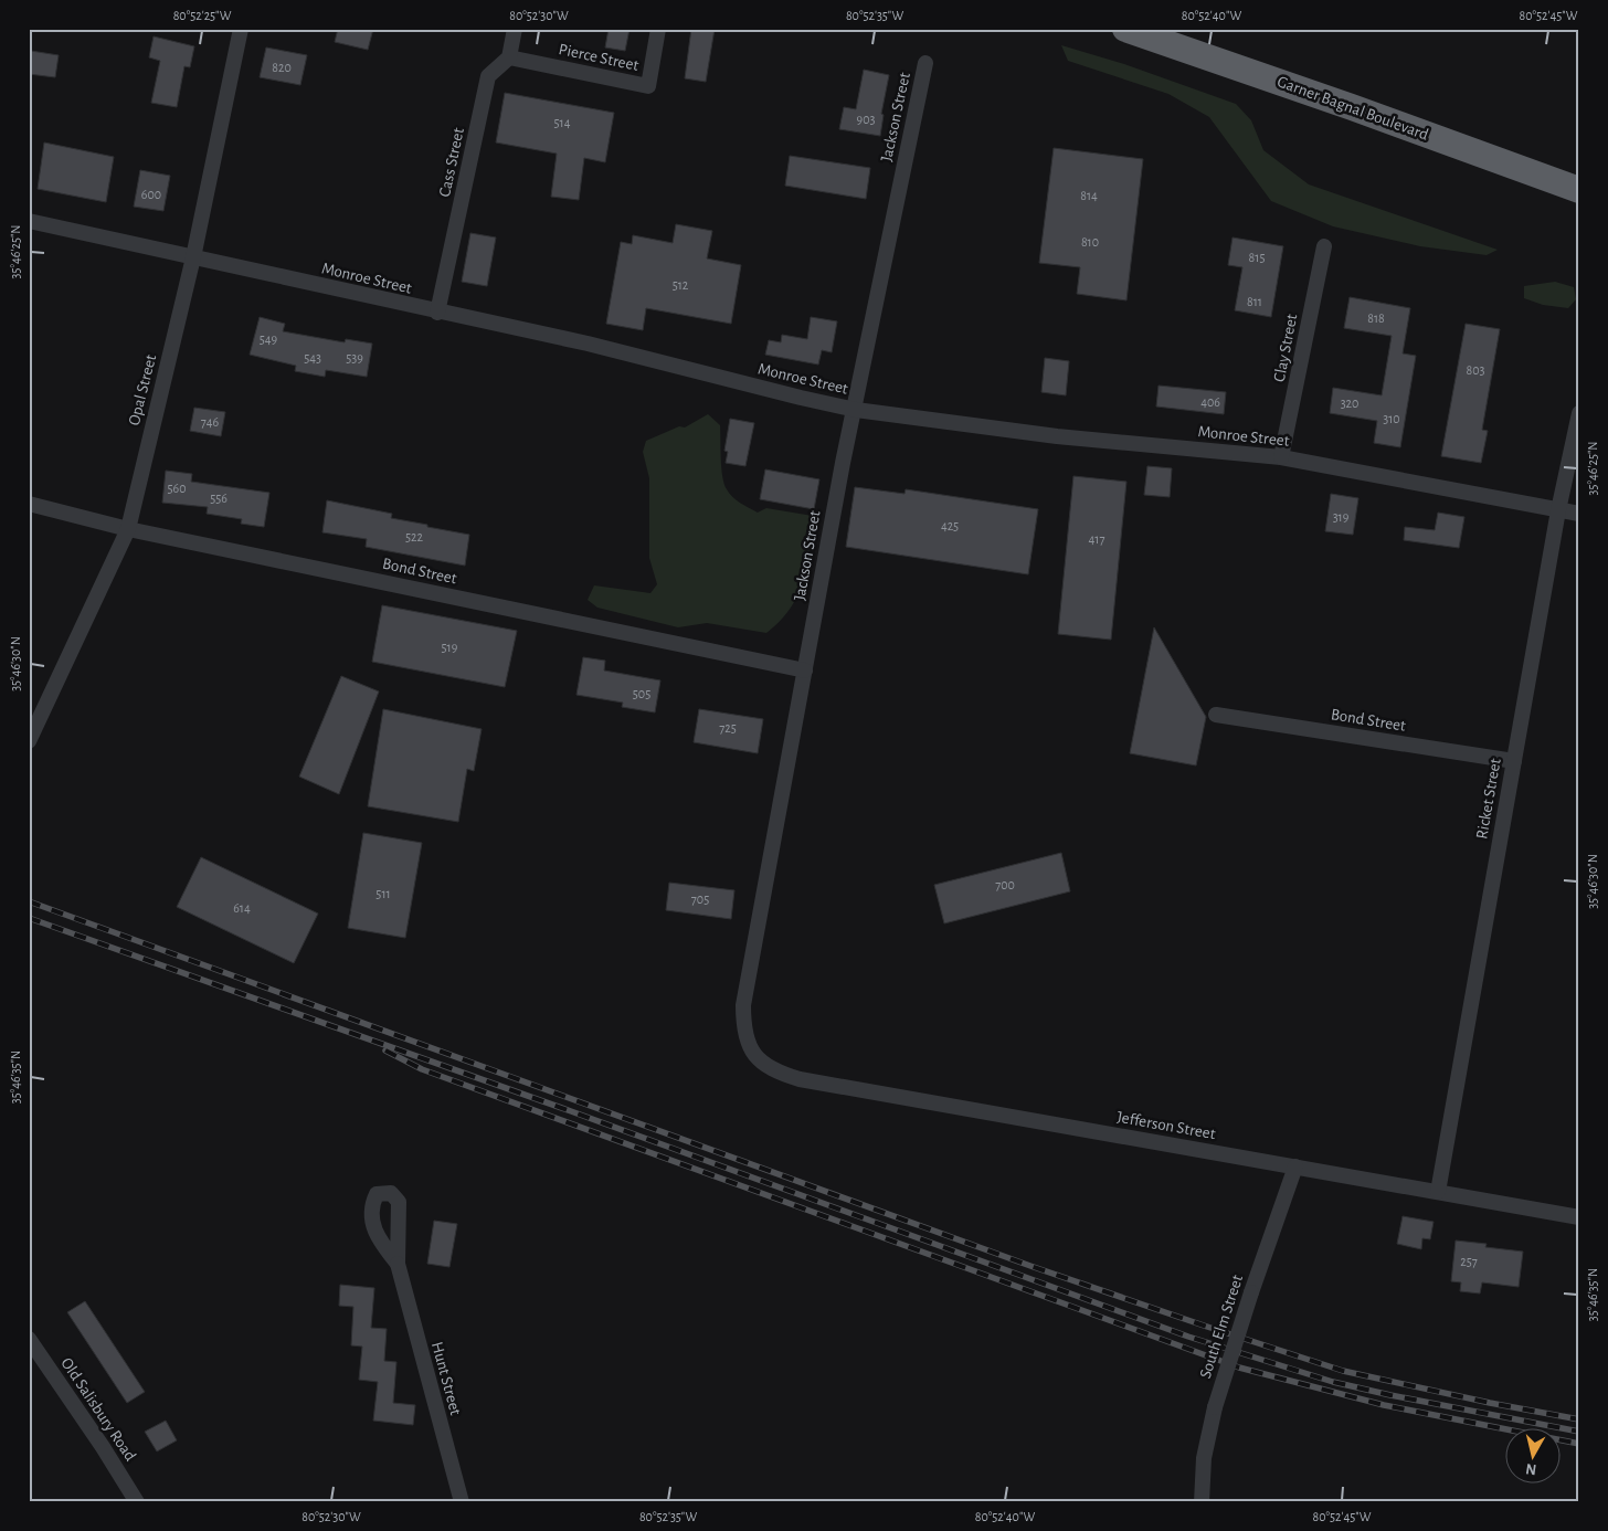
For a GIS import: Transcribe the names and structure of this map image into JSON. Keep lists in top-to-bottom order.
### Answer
{
  "streets": {
    "highway": ["Garner Bagnal Boulevard"],
    "street": [
      "Pierce Street",
      "Jackson Street",
      "Cass Street",
      "Monroe Street",
      "Clay Street",
      "Opal Street",
      "Bond Street",
      "Ricket Street",
      "Jefferson Street",
      "South Elm Street",
      "Hunt Street",
      "Old Salisbury Road"
    ]
  },
  "crossings": [
    ["Pierce Street", "Cass Street"],
    ["Jackson Street", "Monroe Street"],
    ["Jackson Street", "Bond Street"],
    ["Jackson Street", "Jefferson Street"],
    ["Cass Street", "Monroe Street"],
    ["Monroe Street", "Clay Street"],
    ["Monroe Street", "Opal Street"],
    ["Monroe Street", "Ricket Street"],
    ["Opal Street", "Bond Street"],
    ["Bond Street", "Ricket Street"],
    ["Ricket Street", "Jefferson Street"],
    ["Jefferson Street", "South Elm Street"]
  ],
  "house_numbers": [
    "820",
    "903",
    "514",
    "600",
    "814",
    "810",
    "815",
    "512",
    "811",
    "818",
    "549",
    "543",
    "539",
    "803",
    "406",
    "320",
    "310",
    "746",
    "560",
    "556",
    "319",
    "425",
    "522",
    "417",
    "519",
    "505",
    "725",
    "700",
    "511",
    "705",
    "614",
    "257"
  ],
  "north": "bottom",
  "coordinates": [
    "80°52'25\"W",
    "80°52'30\"W",
    "80°52'35\"W",
    "80°52'40\"W",
    "80°52'45\"W",
    "35°46'25\"N",
    "35°46'30\"N",
    "35°46'35\"N"
  ]
}
